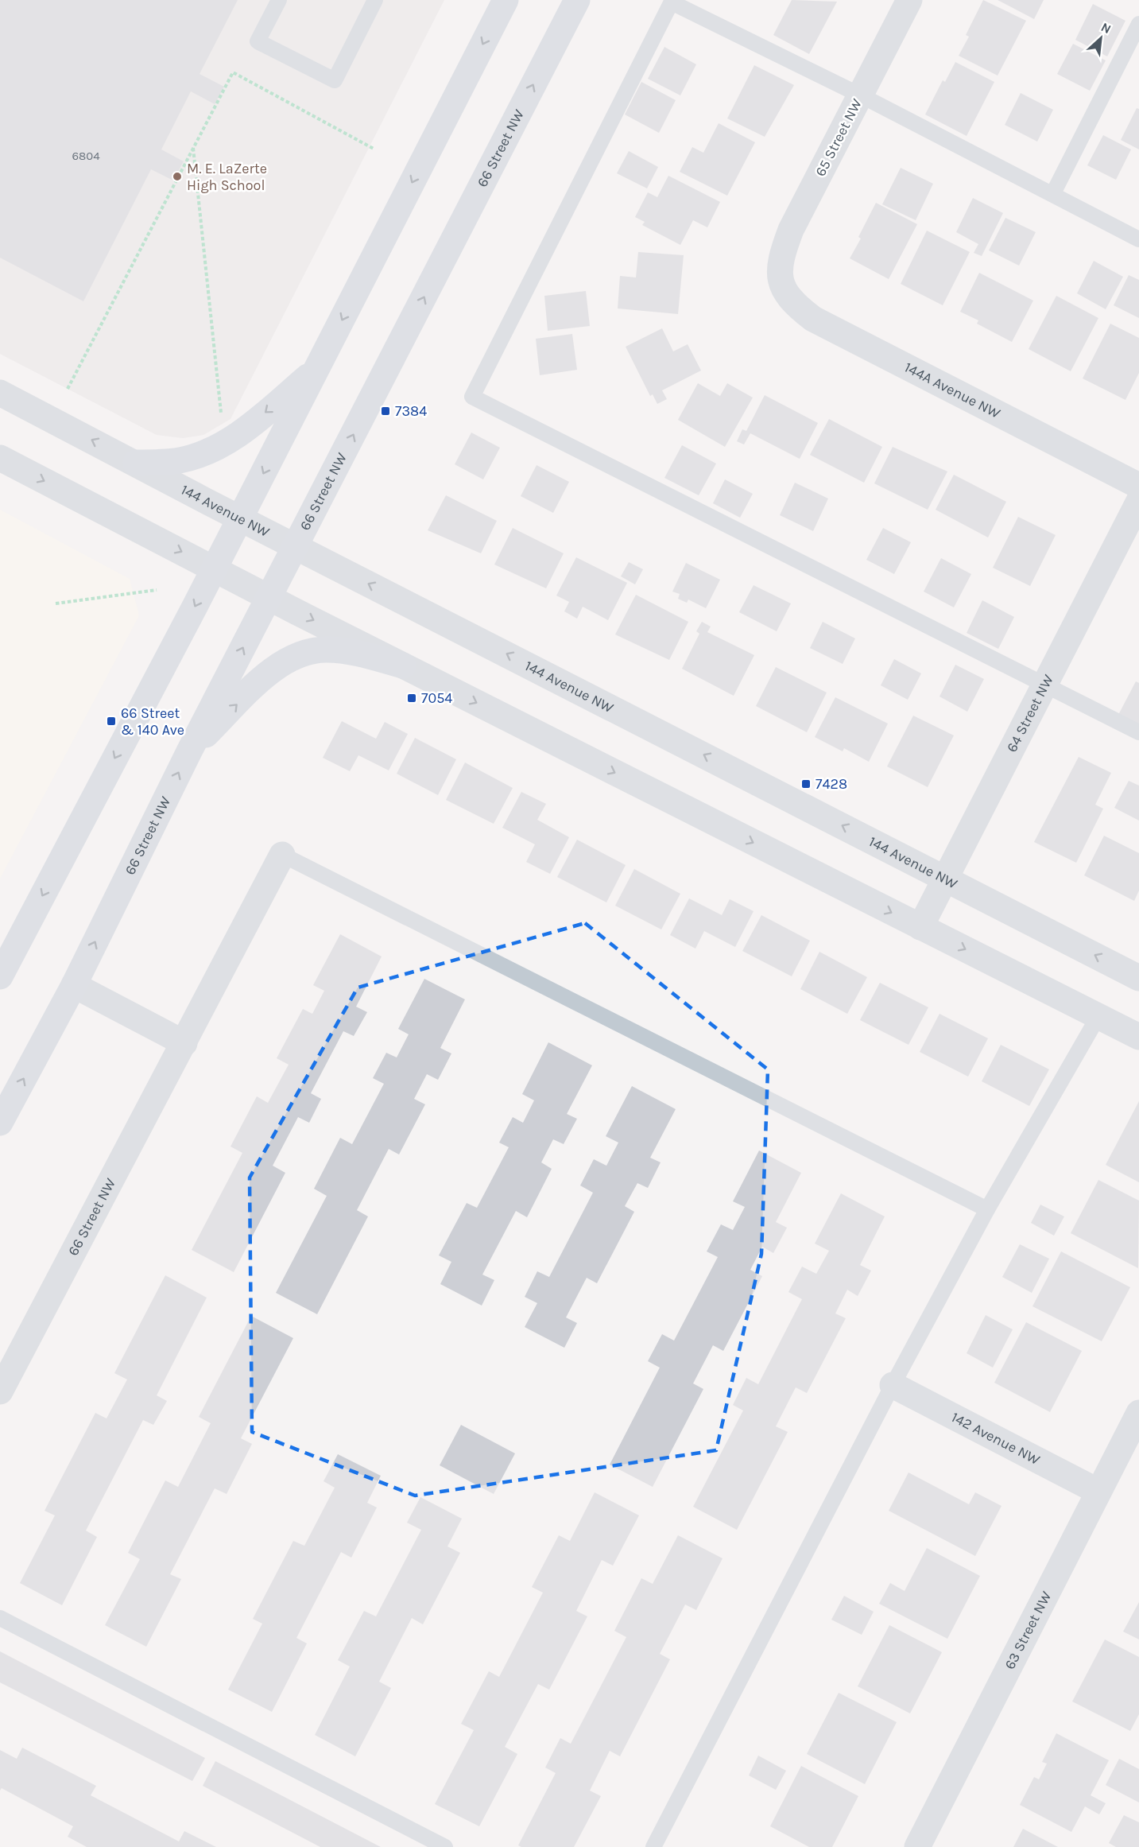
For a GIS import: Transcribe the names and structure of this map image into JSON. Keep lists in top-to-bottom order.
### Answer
{
  "streets": {
    "main road": ["66 Street NW"],
    "street": [
      "65 Street NW",
      "144A Avenue NW",
      "144 Avenue NW",
      "64 Street NW",
      "142 Avenue NW",
      "63 Street NW"
    ]
  },
  "crossings": [
    ["65 Street NW", "144A Avenue NW"],
    ["66 Street NW", "144 Avenue NW"],
    ["144 Avenue NW", "64 Street NW"],
    ["142 Avenue NW", "63 Street NW"]
  ],
  "places": {
    "other": ["M. E. LaZerte High School"],
    "transit": [
      "7384",
      "7054",
      "66 Street & 140 Ave",
      "7428"
    ]
  },
  "house_numbers": ["6804"],
  "north": "top right"
}
